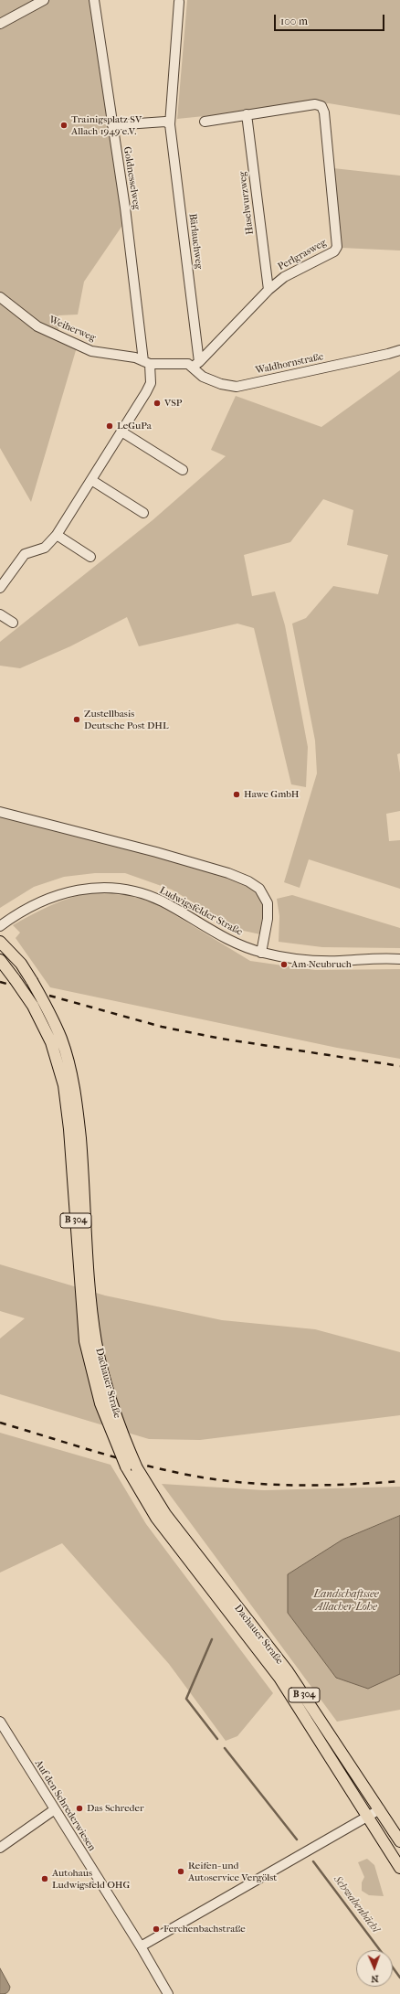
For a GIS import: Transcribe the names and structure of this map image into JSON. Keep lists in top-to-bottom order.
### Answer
{
  "streets": {
    "main road": ["B 304", "Dachauer Straße"],
    "street": [
      "Goldnesselweg",
      "Haselwurzweg",
      "Bärlauchweg",
      "Perlgrasweg",
      "Weiherweg",
      "Waldhornstraße",
      "Ludwigsfelder Straße",
      "Auf den Schrederwiesen"
    ]
  },
  "crossings": [
    ["Goldnesselweg", "Weiherweg"],
    ["Haselwurzweg", "Perlgrasweg"],
    ["Bärlauchweg", "Perlgrasweg"],
    ["Bärlauchweg", "Weiherweg"],
    ["Bärlauchweg", "Waldhornstraße"],
    ["Perlgrasweg", "Weiherweg"],
    ["Perlgrasweg", "Waldhornstraße"],
    ["Weiherweg", "Waldhornstraße"]
  ],
  "water": ["Landschaftssee Allacher Lohe", "Schwabenbächl"],
  "places": [
    "Trainigsplatz SV Allach 1949 e.V.",
    "VSP",
    "LeGuPa",
    "Zustellbasis Deutsche Post DHL",
    "Hawe GmbH",
    "Am Neubruch",
    "Das Schreder",
    "Reifen- und Autoservice Vergölst",
    "Autohaus Ludwigsfeld OHG",
    "Ferchenbachstraße"
  ],
  "scale_bar": "100 m",
  "north": "bottom"
}
